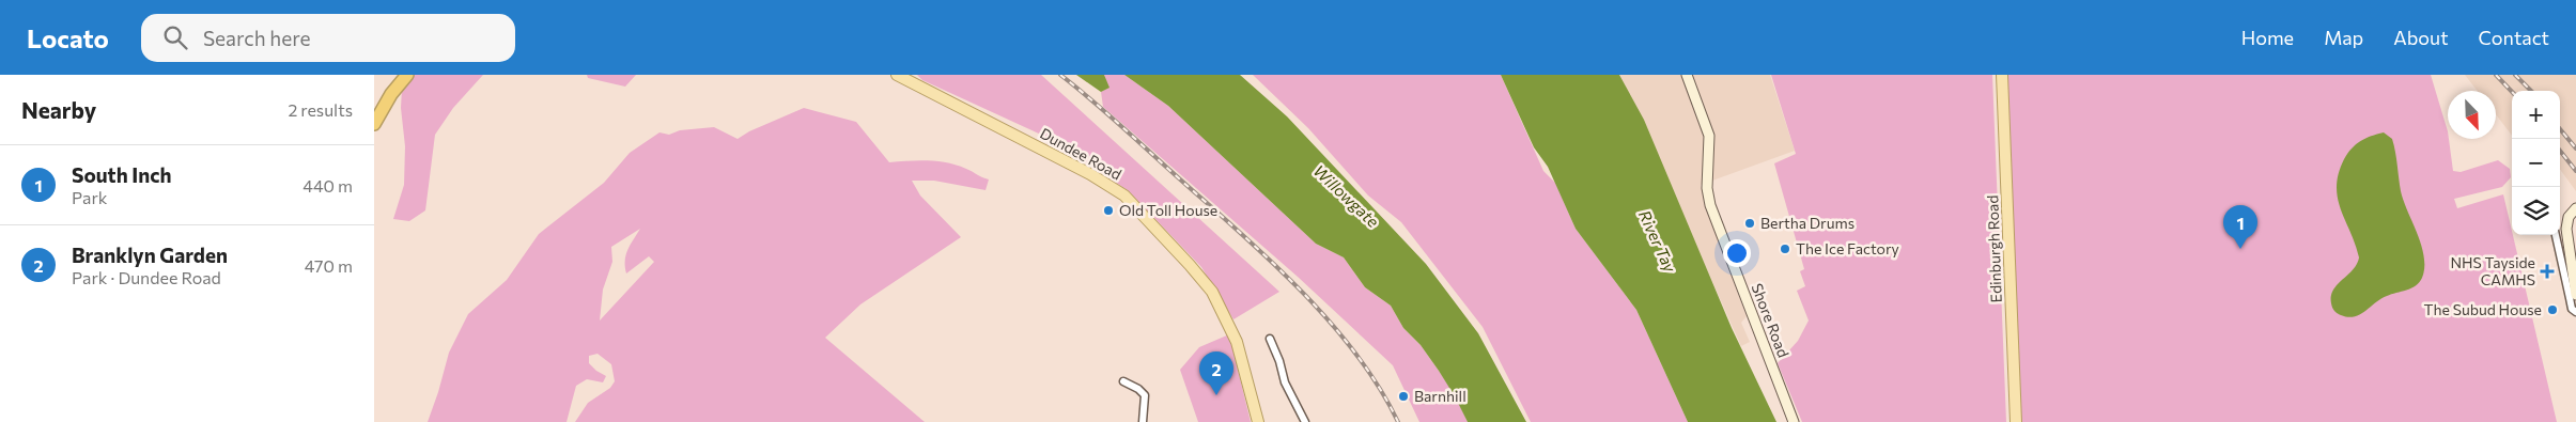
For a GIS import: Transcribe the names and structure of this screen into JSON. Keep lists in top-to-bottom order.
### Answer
{
  "streets": {
    "main road": ["Dundee Road", "Edinburgh Road"],
    "street": ["Shore Road"]
  },
  "water": ["Willowgate", "River Tay"],
  "places": {
    "other": [
      "Old Toll House",
      "Bertha Drums",
      "The Ice Factory",
      "The Subud House",
      "Barnhill"
    ],
    "health": ["NHS Tayside CAMHS"]
  },
  "north": "bottom right",
  "page": {
    "header": "Locato",
    "search": "Search here",
    "nav": [
      "Home",
      "Map",
      "About",
      "Contact"
    ],
    "heading": ["Nearby", "2 results"],
    "map_buttons": ["+", "−"],
    "list": [
      {
        "mark": "1",
        "name": "South Inch",
        "note": "Park",
        "value": "440 m"
      },
      {
        "mark": "2",
        "name": "Branklyn Garden",
        "note": "Park · Dundee Road",
        "value": "470 m"
      }
    ],
    "pins": ["1", "2"]
  }
}
